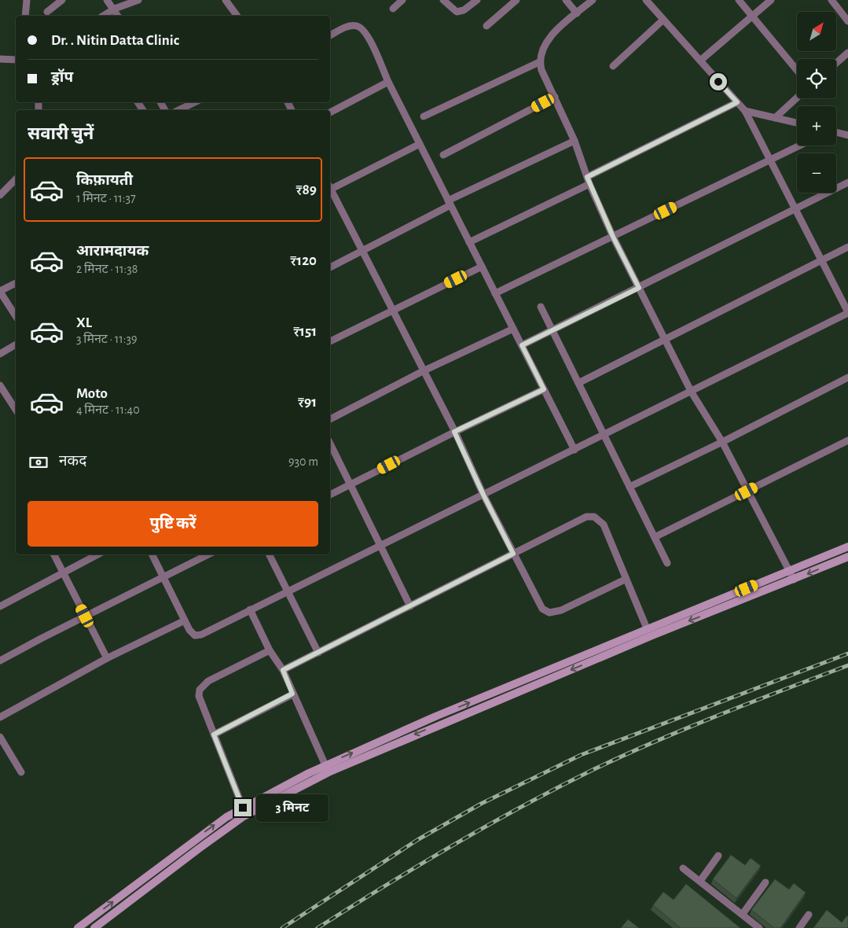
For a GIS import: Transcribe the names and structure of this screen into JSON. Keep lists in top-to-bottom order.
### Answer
{
  "north": "top right",
  "page": {
    "map_buttons": ["+", "−"],
    "banner": ["Dr. . Nitin Datta Clinic", "ड्रॉप"],
    "heading": "सवारी चुनें",
    "list": [
      {
        "name": "किफ़ायती",
        "note": "1 मिनट · 11:37",
        "value": "₹89"
      },
      {
        "name": "आरामदायक",
        "note": "2 मिनट · 11:38",
        "value": "₹120"
      },
      {
        "name": "XL",
        "note": "3 मिनट · 11:39",
        "value": "₹151"
      },
      {
        "name": "Moto",
        "note": "4 मिनट · 11:40",
        "value": "₹91"
      }
    ],
    "pay": ["नकद", "930 m"],
    "buttons": "पुष्टि करें",
    "bubble": "3 मिनट"
  }
}
